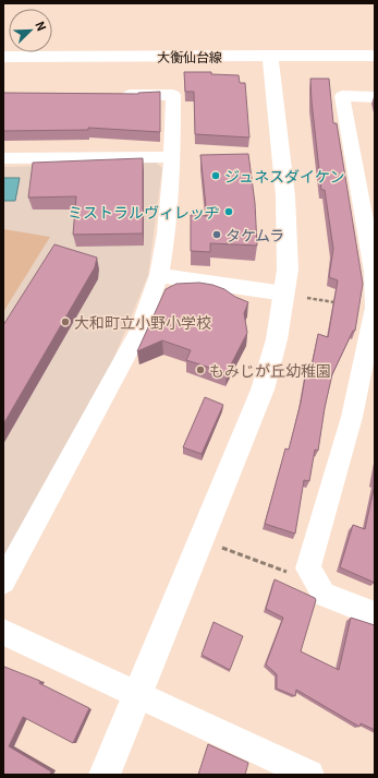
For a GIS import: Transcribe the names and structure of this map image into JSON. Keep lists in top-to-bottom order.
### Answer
{
  "streets": {
    "main road": ["大衡仙台線"]
  },
  "places": [
    "ジュネスダイケン",
    "ミストラルヴィレッヂ",
    "タケムラ",
    "大和町立小野小学校",
    "もみじが丘幼稚園"
  ],
  "north": "top right"
}
